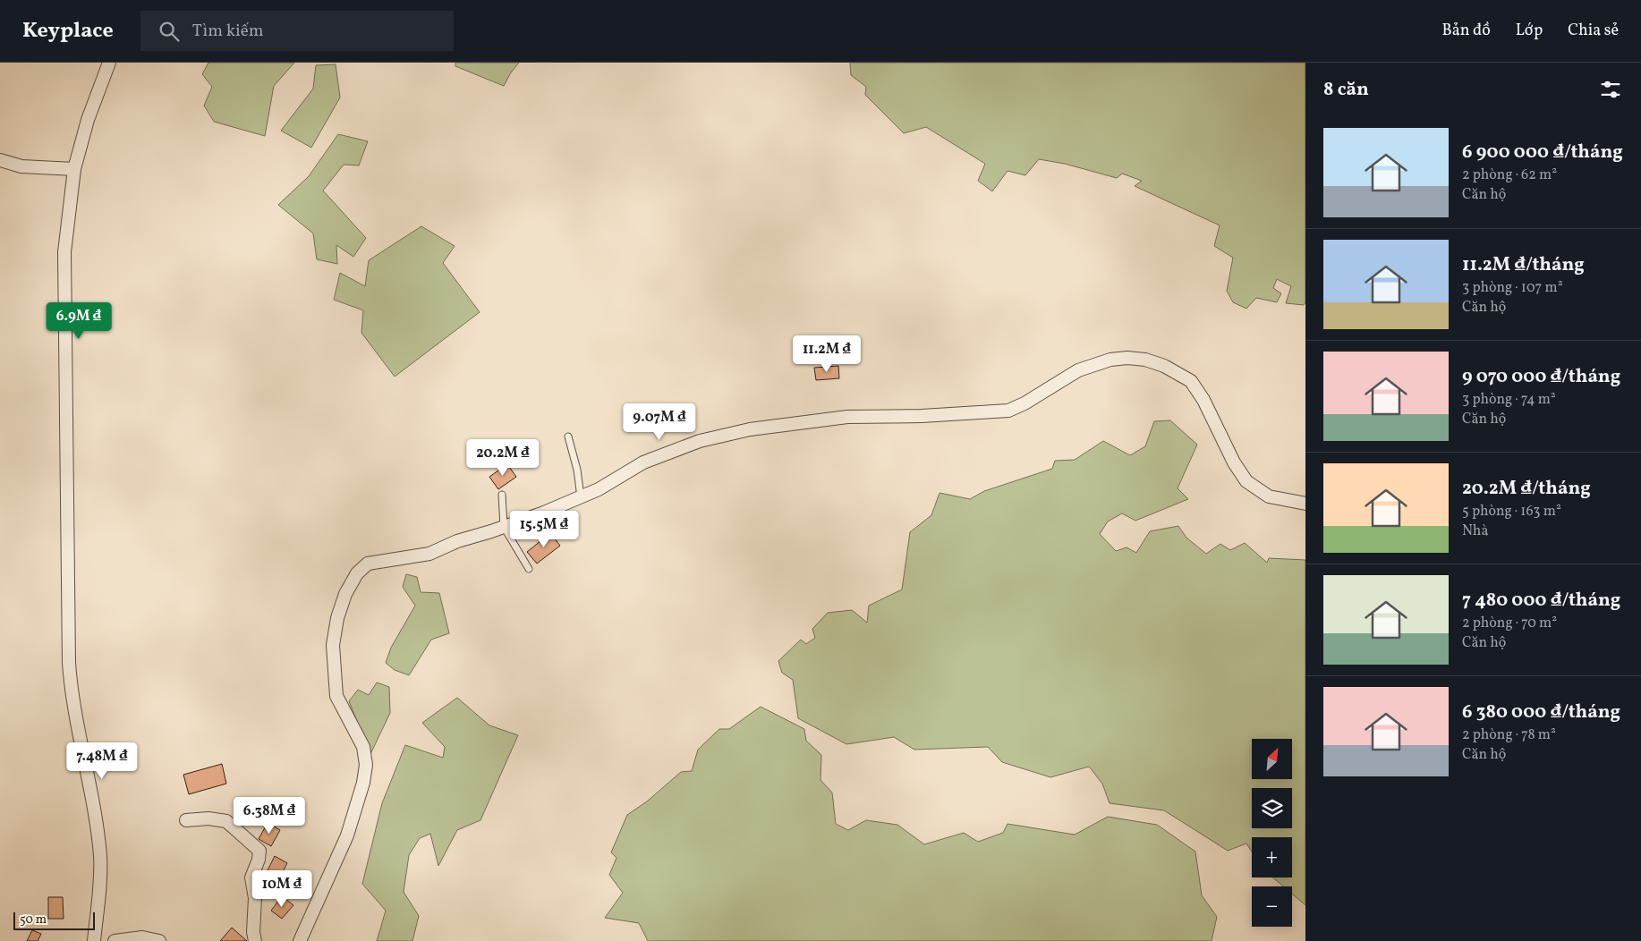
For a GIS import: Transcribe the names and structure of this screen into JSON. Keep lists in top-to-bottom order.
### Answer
{
  "scale_bar": "50 m",
  "north": "top right",
  "page": {
    "header": "Keyplace",
    "search": "Tìm kiếm",
    "nav": ["Bản đồ", "Lớp", "Chia sẻ"],
    "heading": "8 căn",
    "list": [
      {
        "name": "6 900 000 ₫/tháng",
        "note": "2 phòng · 62 m² · Căn hộ"
      },
      {
        "name": "11.2M ₫/tháng",
        "note": "3 phòng · 107 m² · Căn hộ"
      },
      {
        "name": "9 070 000 ₫/tháng",
        "note": "3 phòng · 74 m² · Căn hộ"
      },
      {
        "name": "20.2M ₫/tháng",
        "note": "5 phòng · 163 m² · Nhà"
      },
      {
        "name": "7 480 000 ₫/tháng",
        "note": "2 phòng · 70 m² · Căn hộ"
      },
      {
        "name": "6 380 000 ₫/tháng",
        "note": "2 phòng · 78 m² · Căn hộ"
      }
    ],
    "price": [
      "6.9M ₫",
      "11.2M ₫",
      "9.07M ₫",
      "20.2M ₫",
      "15.5M ₫",
      "7.48M ₫",
      "6.38M ₫",
      "10M ₫"
    ],
    "map_buttons": ["+", "−"],
    "scale": "50 m"
  }
}
